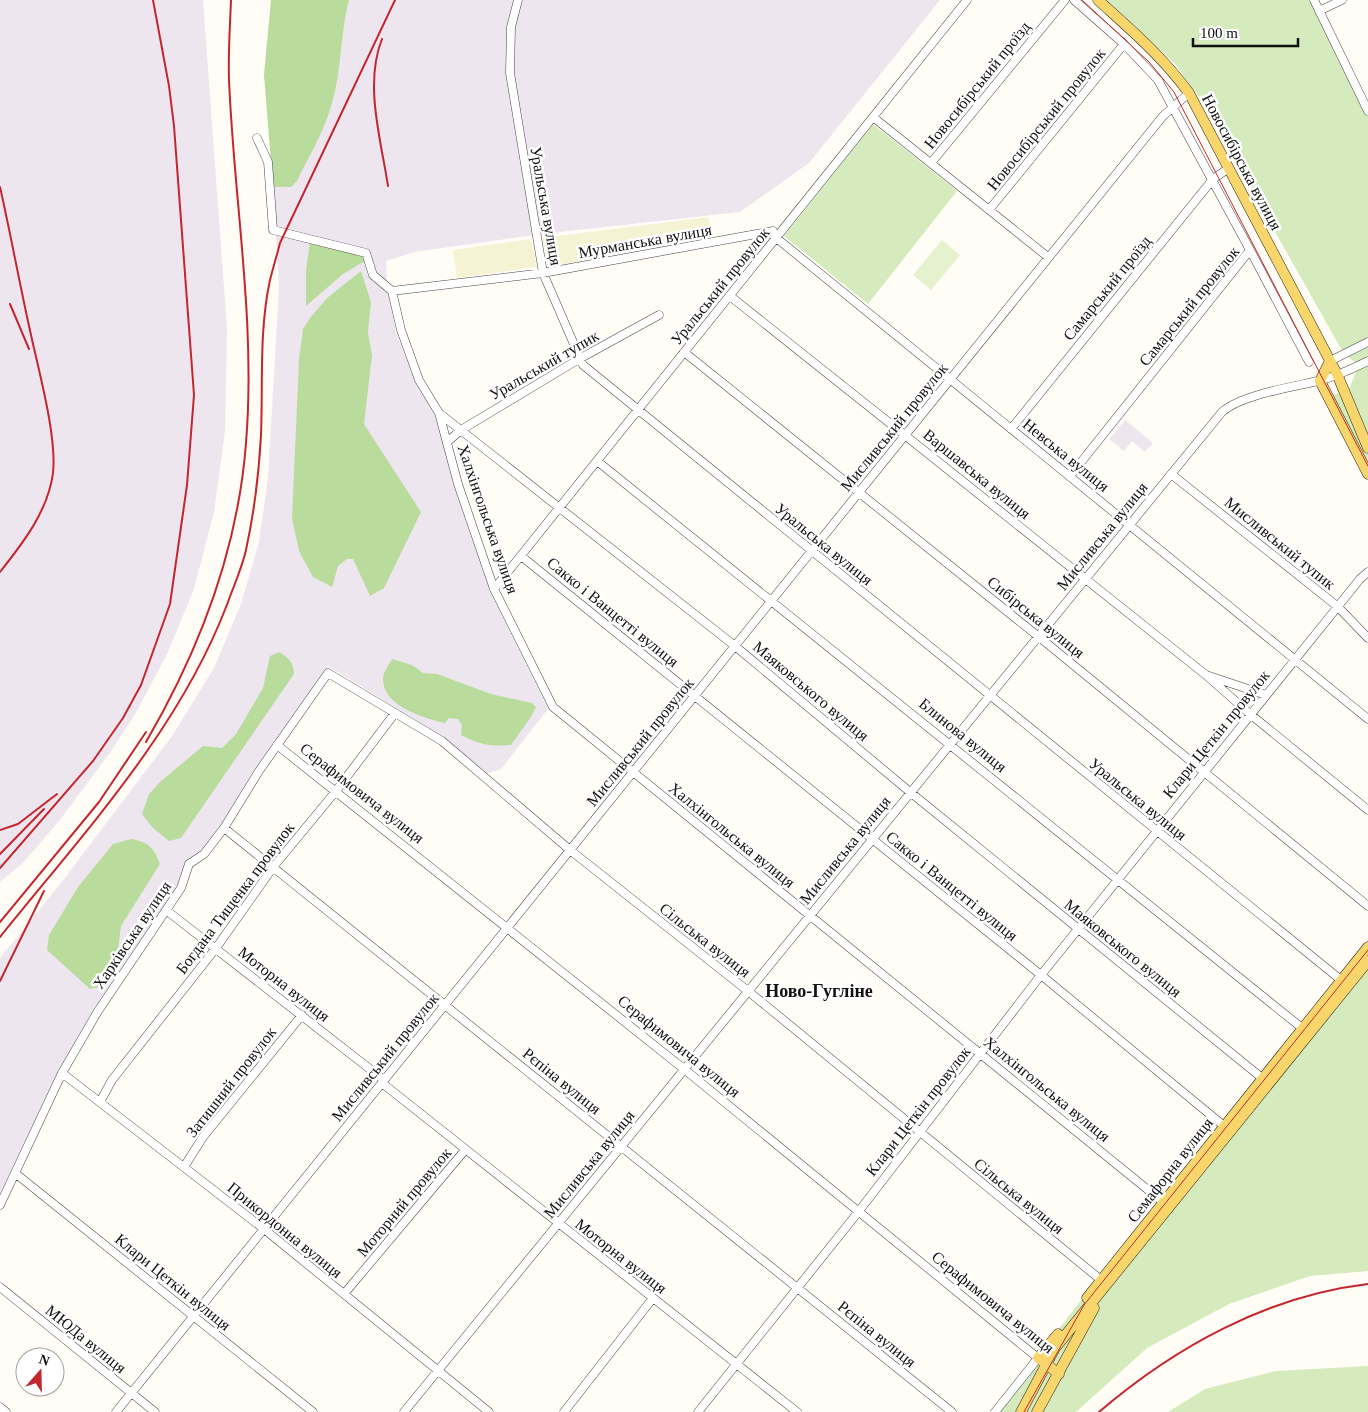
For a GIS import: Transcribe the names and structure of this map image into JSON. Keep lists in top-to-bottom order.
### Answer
{
  "streets": {
    "main road": ["Новосибірська вулиця", "Серафимовича вулиця", "Семафорна вулиця"],
    "street": [
      "Новосибірський проїзд",
      "Новосибірський провулок",
      "Уральська вулиця",
      "Мурманська вулиця",
      "Уральський провулок",
      "Самарський проїзд",
      "Самарський провулок",
      "Уральський тупик",
      "Мисливський провулок",
      "Невська вулиця",
      "Варшавська вулиця",
      "Халхінгольська вулиця",
      "Мисливська вулиця",
      "Мисливський тупик",
      "Сакко і Ванцетті вулиця",
      "Сибірська вулиця",
      "Маяковського вулиця",
      "Клари Цеткін провулок",
      "Блинова вулиця",
      "Богдана Тищенка провулок",
      "Харківська вулиця",
      "Сільська вулиця",
      "Моторна вулиця",
      "Рєпіна вулиця",
      "Затишний провулок",
      "Моторний провулок",
      "Прикордонна вулиця",
      "Клари Цеткін вулиця",
      "МЮДа вулиця"
    ]
  },
  "crossings": [
    ["Новосибірський провулок", "Новосибірська вулиця"],
    ["Новосибірська вулиця", "Самарський проїзд"],
    ["Новосибірська вулиця", "Самарський провулок"],
    ["Новосибірська вулиця", "Мисливський провулок"],
    ["Новосибірська вулиця", "Мисливська вулиця"],
    ["Уральська вулиця", "Мурманська вулиця"],
    ["Уральська вулиця", "Уральський провулок"],
    ["Уральська вулиця", "Уральський тупик"],
    ["Уральська вулиця", "Мисливський провулок"],
    ["Уральська вулиця", "Мисливська вулиця"],
    ["Уральська вулиця", "Клари Цеткін провулок"],
    ["Уральська вулиця", "Семафорна вулиця"],
    ["Мурманська вулиця", "Уральський провулок"],
    ["Мурманська вулиця", "Невська вулиця"],
    ["Мурманська вулиця", "Маяковського вулиця"],
    ["Уральський провулок", "Невська вулиця"],
    ["Уральський провулок", "Варшавська вулиця"],
    ["Уральський провулок", "Халхінгольська вулиця"],
    ["Уральський провулок", "Сакко і Ванцетті вулиця"],
    ["Уральський провулок", "Сибірська вулиця"],
    ["Уральський провулок", "Маяковського вулиця"],
    ["Уральський провулок", "Блинова вулиця"],
    ["Самарський проїзд", "Невська вулиця"],
    ["Самарський провулок", "Невська вулиця"],
    ["Уральський тупик", "Халхінгольська вулиця"],
    ["Уральський тупик", "Маяковського вулиця"],
    ["Мисливський провулок", "Невська вулиця"],
    ["Мисливський провулок", "Варшавська вулиця"],
    ["Мисливський провулок", "Халхінгольська вулиця"],
    ["Мисливський провулок", "Сакко і Ванцетті вулиця"],
    ["Мисливський провулок", "Сибірська вулиця"],
    ["Мисливський провулок", "Маяковського вулиця"],
    ["Мисливський провулок", "Блинова вулиця"],
    ["Мисливський провулок", "Серафимовича вулиця"],
    ["Мисливський провулок", "Сільська вулиця"],
    ["Мисливський провулок", "Моторна вулиця"],
    ["Мисливський провулок", "Рєпіна вулиця"],
    ["Мисливський провулок", "Прикордонна вулиця"],
    ["Мисливський провулок", "Клари Цеткін вулиця"],
    ["Мисливський провулок", "МЮДа вулиця"],
    ["Невська вулиця", "Мисливська вулиця"],
    ["Невська вулиця", "Клари Цеткін провулок"],
    ["Варшавська вулиця", "Мисливська вулиця"],
    ["Варшавська вулиця", "Клари Цеткін провулок"],
    ["Халхінгольська вулиця", "Мисливська вулиця"],
    ["Халхінгольська вулиця", "Маяковського вулиця"],
    ["Халхінгольська вулиця", "Клари Цеткін провулок"],
    ["Халхінгольська вулиця", "Семафорна вулиця"],
    ["Мисливська вулиця", "Мисливський тупик"],
    ["Мисливська вулиця", "Сакко і Ванцетті вулиця"],
    ["Мисливська вулиця", "Сибірська вулиця"],
    ["Мисливська вулиця", "Маяковського вулиця"],
    ["Мисливська вулиця", "Блинова вулиця"],
    ["Мисливська вулиця", "Серафимовича вулиця"],
    ["Мисливська вулиця", "Сільська вулиця"],
    ["Мисливська вулиця", "Моторна вулиця"],
    ["Мисливська вулиця", "Рєпіна вулиця"],
    ["Мисливська вулиця", "Прикордонна вулиця"],
    ["Мисливський тупик", "Клари Цеткін провулок"],
    ["Сакко і Ванцетті вулиця", "Клари Цеткін провулок"],
    ["Сакко і Ванцетті вулиця", "Семафорна вулиця"],
    ["Сибірська вулиця", "Клари Цеткін провулок"],
    ["Маяковського вулиця", "Клари Цеткін провулок"],
    ["Маяковського вулиця", "Семафорна вулиця"],
    ["Клари Цеткін провулок", "Блинова вулиця"],
    ["Клари Цеткін провулок", "Серафимовича вулиця"],
    ["Клари Цеткін провулок", "Сільська вулиця"],
    ["Клари Цеткін провулок", "Моторна вулиця"],
    ["Клари Цеткін провулок", "Рєпіна вулиця"],
    ["Блинова вулиця", "Семафорна вулиця"],
    ["Серафимовича вулиця", "Богдана Тищенка провулок"],
    ["Серафимовича вулиця", "Харківська вулиця"],
    ["Серафимовича вулиця", "Семафорна вулиця"],
    ["Богдана Тищенка провулок", "Сільська вулиця"],
    ["Богдана Тищенка провулок", "Моторна вулиця"],
    ["Богдана Тищенка провулок", "Рєпіна вулиця"],
    ["Богдана Тищенка провулок", "Прикордонна вулиця"],
    ["Харківська вулиця", "Сільська вулиця"],
    ["Харківська вулиця", "Моторна вулиця"],
    ["Харківська вулиця", "Рєпіна вулиця"],
    ["Харківська вулиця", "Прикордонна вулиця"],
    ["Харківська вулиця", "Клари Цеткін вулиця"],
    ["Сільська вулиця", "Семафорна вулиця"],
    ["Моторна вулиця", "Затишний провулок"],
    ["Моторна вулиця", "Моторний провулок"],
    ["Затишний провулок", "Прикордонна вулиця"],
    ["Моторний провулок", "Прикордонна вулиця"]
  ],
  "districts": ["Ново-Гугліне"],
  "scale_bar": "100 m",
  "north": "top"
}
